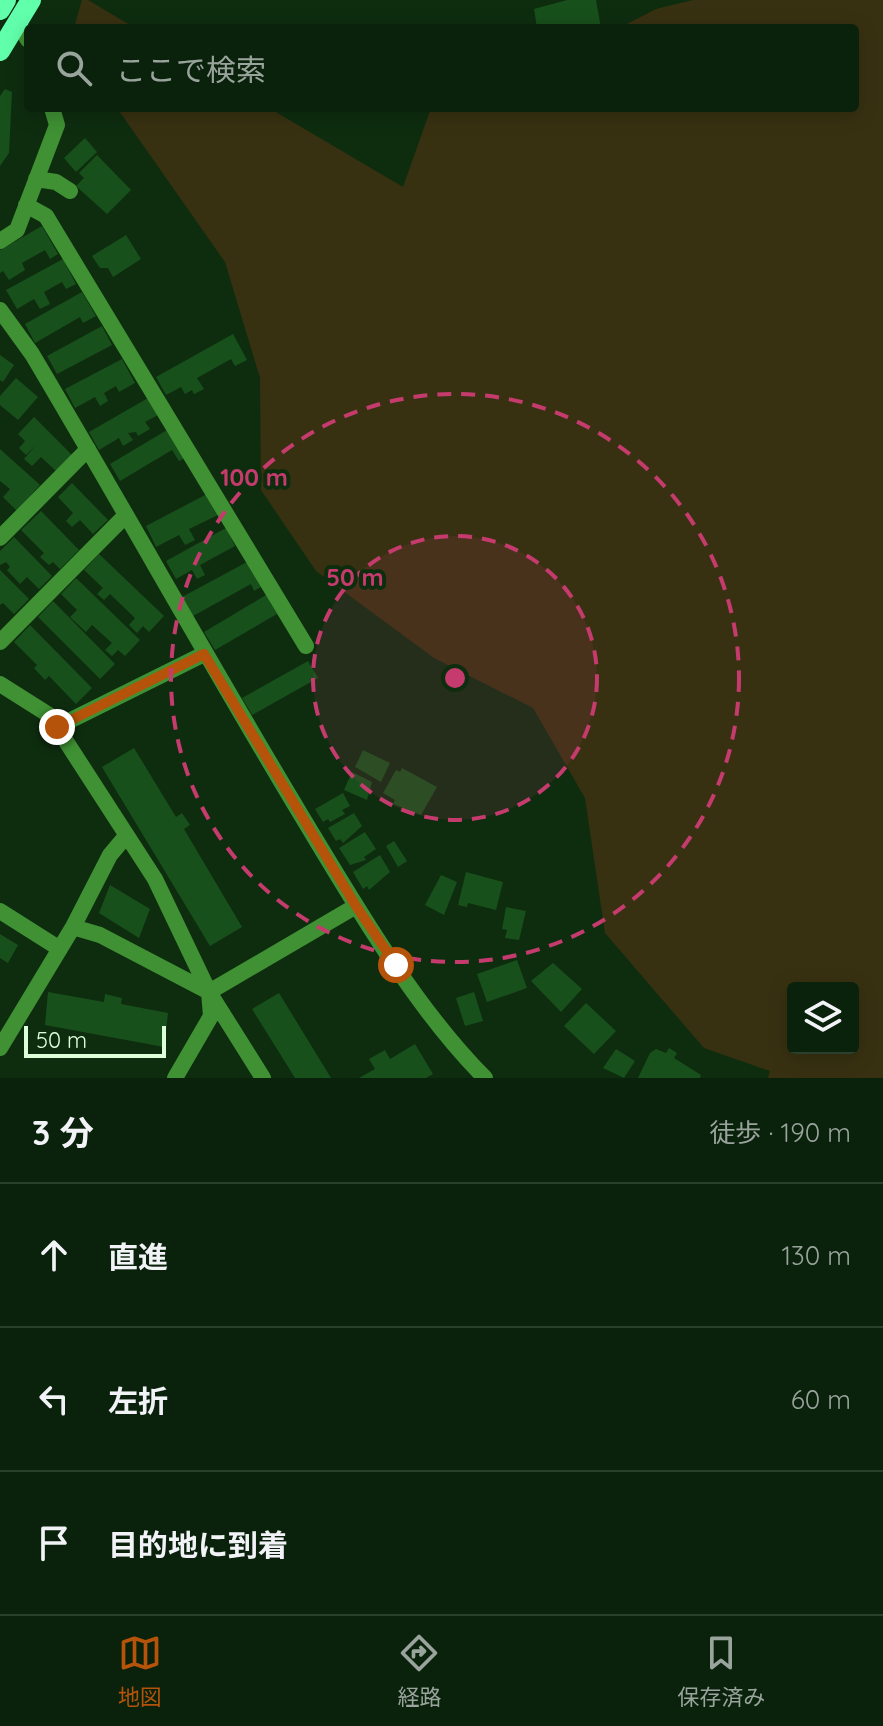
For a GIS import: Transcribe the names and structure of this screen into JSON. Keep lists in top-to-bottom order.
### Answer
{
  "scale_bar": "50 m",
  "page": {
    "search": "ここで検索",
    "scale": "50 m",
    "heading": ["3 分", "徒歩 · 190 m"],
    "list": [
      ["直進", "130 m"],
      ["左折", "60 m"],
      "目的地に到着"
    ],
    "nav": ["地図", "経路", "保存済み"]
  },
  "rings": ["100 m", "50 m"]
}
